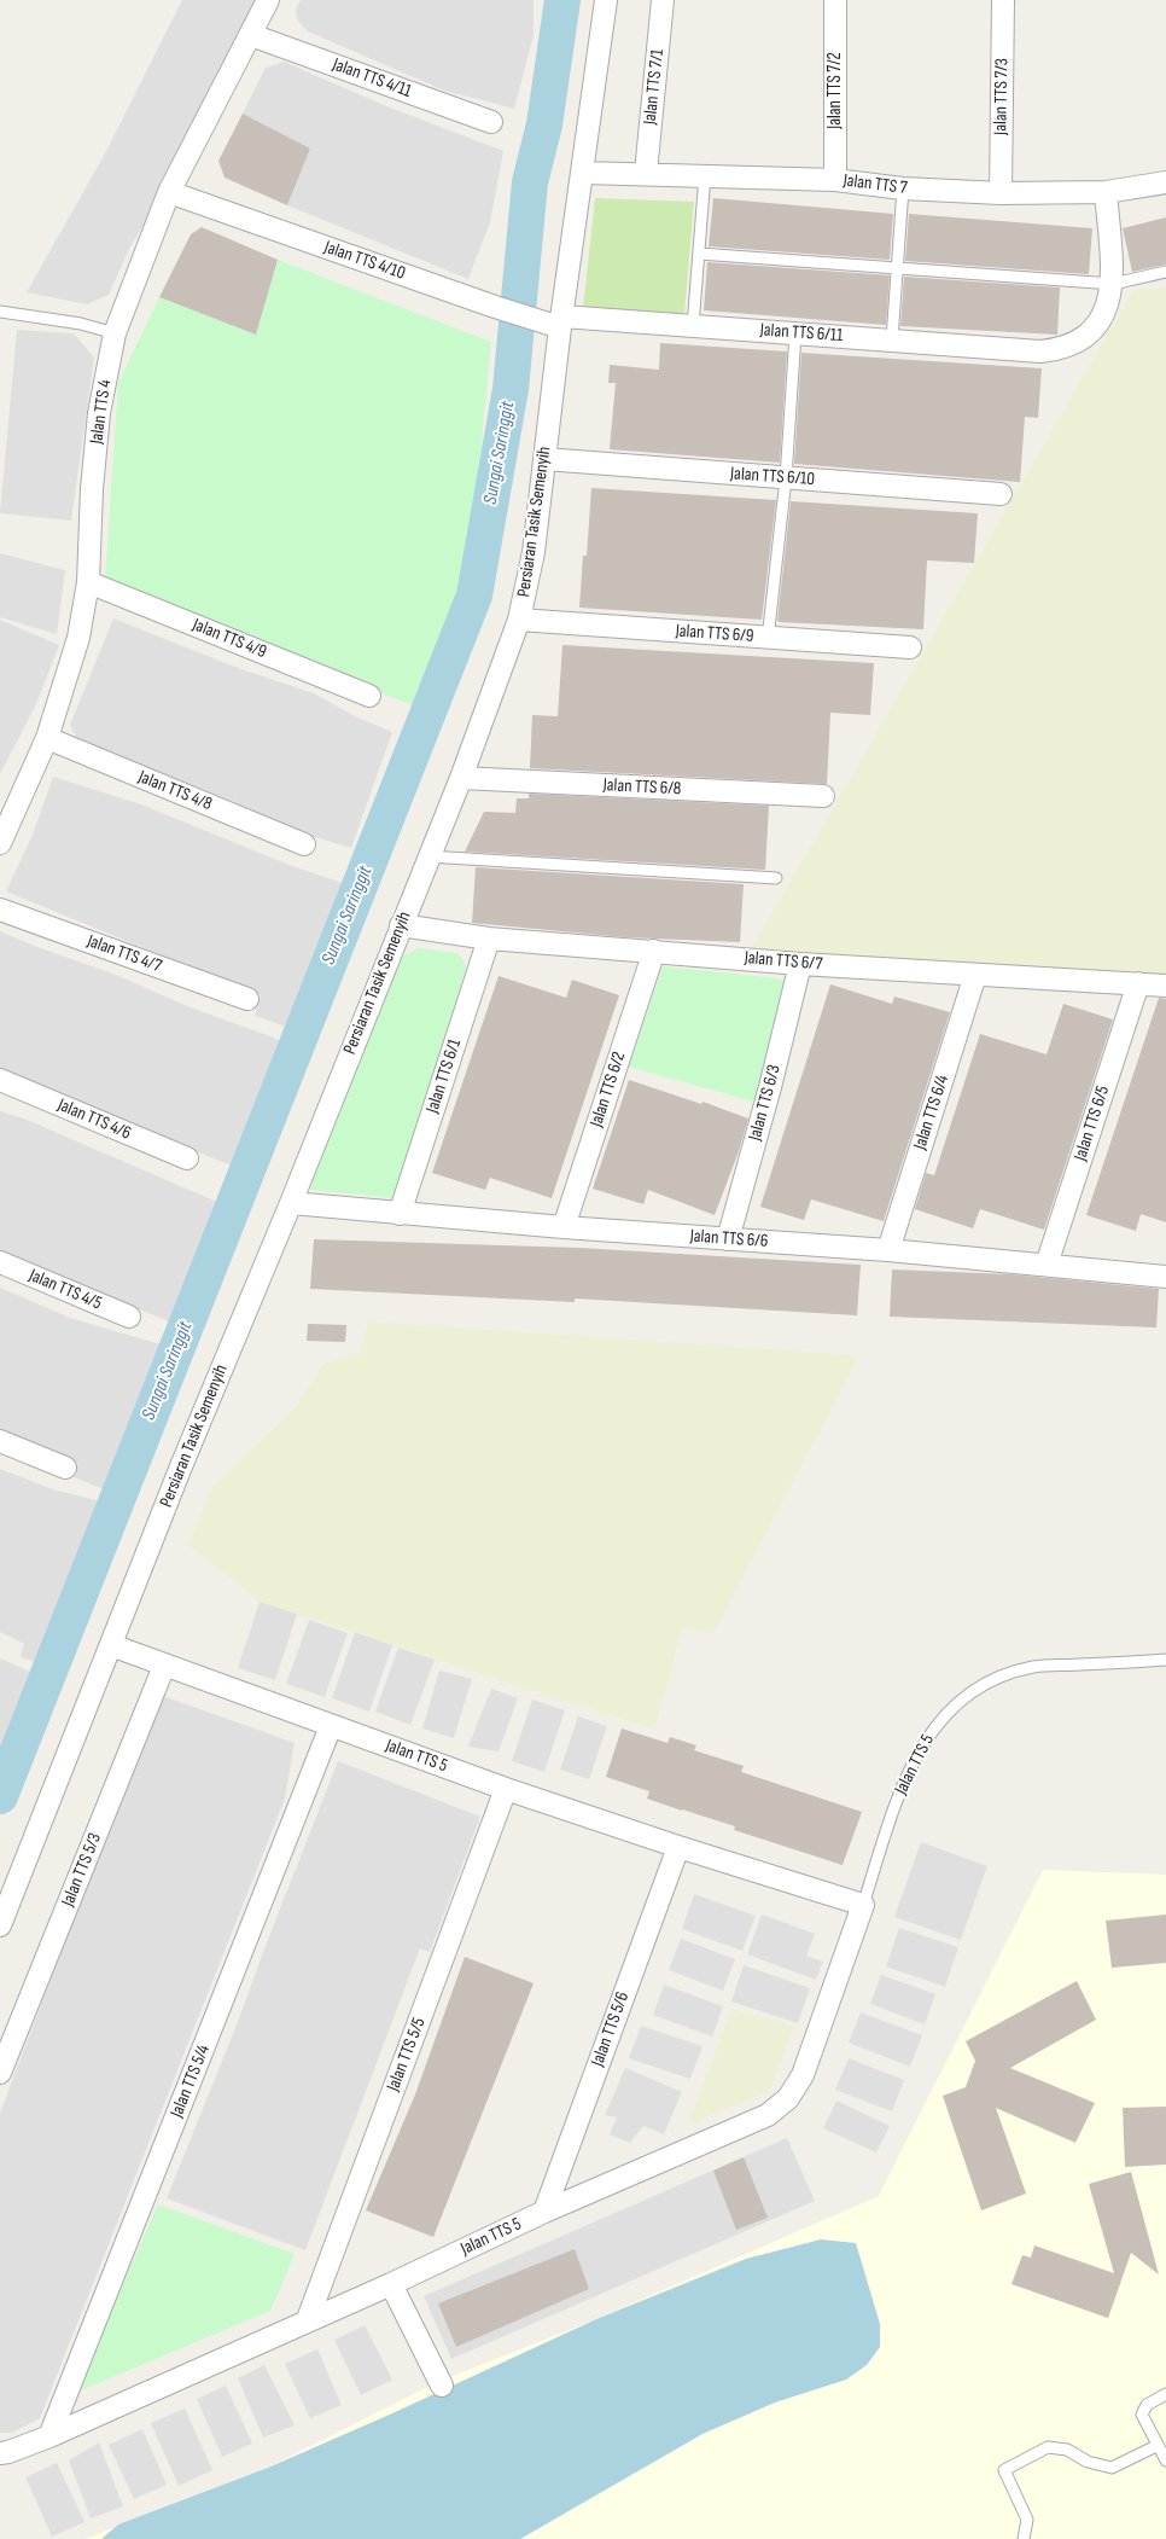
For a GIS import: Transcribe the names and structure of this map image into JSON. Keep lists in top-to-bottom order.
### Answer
{
  "streets": {
    "street": [
      "Jalan TTS 4/11",
      "Jalan TTS 7/1",
      "Jalan TTS 7/2",
      "Jalan TTS 7/3",
      "Jalan TTS 7",
      "Jalan TTS 4/10",
      "Jalan TTS 6/11",
      "Jalan TTS 4",
      "Jalan TTS 6/10",
      "Persiaran Tasik Semenyih",
      "Jalan TTS 6/9",
      "Jalan TTS 4/9",
      "Jalan TTS 6/8",
      "Jalan TTS 4/8",
      "Jalan TTS 4/7",
      "Jalan TTS 6/7",
      "Jalan TTS 6/1",
      "Jalan TTS 6/2",
      "Jalan TTS 6/3",
      "Jalan TTS 6/4",
      "Jalan TTS 4/6",
      "Jalan TTS 6/5",
      "Jalan TTS 6/6",
      "Jalan TTS 4/5",
      "Jalan TTS 5",
      "Jalan TTS 5/3",
      "Jalan TTS 5/6",
      "Jalan TTS 5/5",
      "Jalan TTS 5/4"
    ]
  },
  "crossings": [
    ["Jalan TTS 4/11", "Jalan TTS 4"],
    ["Jalan TTS 7/1", "Jalan TTS 7"],
    ["Jalan TTS 7/2", "Jalan TTS 7"],
    ["Jalan TTS 7/3", "Jalan TTS 7"],
    ["Jalan TTS 7", "Persiaran Tasik Semenyih"],
    ["Jalan TTS 4/10", "Jalan TTS 6/11"],
    ["Jalan TTS 4/10", "Jalan TTS 4"],
    ["Jalan TTS 4/10", "Persiaran Tasik Semenyih"],
    ["Jalan TTS 6/11", "Persiaran Tasik Semenyih"],
    ["Jalan TTS 4", "Jalan TTS 4/9"],
    ["Jalan TTS 4", "Jalan TTS 4/8"],
    ["Jalan TTS 6/10", "Persiaran Tasik Semenyih"],
    ["Persiaran Tasik Semenyih", "Jalan TTS 6/9"],
    ["Persiaran Tasik Semenyih", "Jalan TTS 6/8"],
    ["Persiaran Tasik Semenyih", "Jalan TTS 6/7"],
    ["Persiaran Tasik Semenyih", "Jalan TTS 6/6"],
    ["Persiaran Tasik Semenyih", "Jalan TTS 5"],
    ["Jalan TTS 6/7", "Jalan TTS 6/1"],
    ["Jalan TTS 6/7", "Jalan TTS 6/2"],
    ["Jalan TTS 6/7", "Jalan TTS 6/3"],
    ["Jalan TTS 6/7", "Jalan TTS 6/4"],
    ["Jalan TTS 6/7", "Jalan TTS 6/5"],
    ["Jalan TTS 6/1", "Jalan TTS 6/6"],
    ["Jalan TTS 6/2", "Jalan TTS 6/6"],
    ["Jalan TTS 6/3", "Jalan TTS 6/6"],
    ["Jalan TTS 6/4", "Jalan TTS 6/6"],
    ["Jalan TTS 6/5", "Jalan TTS 6/6"],
    ["Jalan TTS 5", "Jalan TTS 5/3"],
    ["Jalan TTS 5", "Jalan TTS 5/6"],
    ["Jalan TTS 5", "Jalan TTS 5/5"],
    ["Jalan TTS 5", "Jalan TTS 5/4"]
  ],
  "water": ["Sungai Saringgit"]
}
